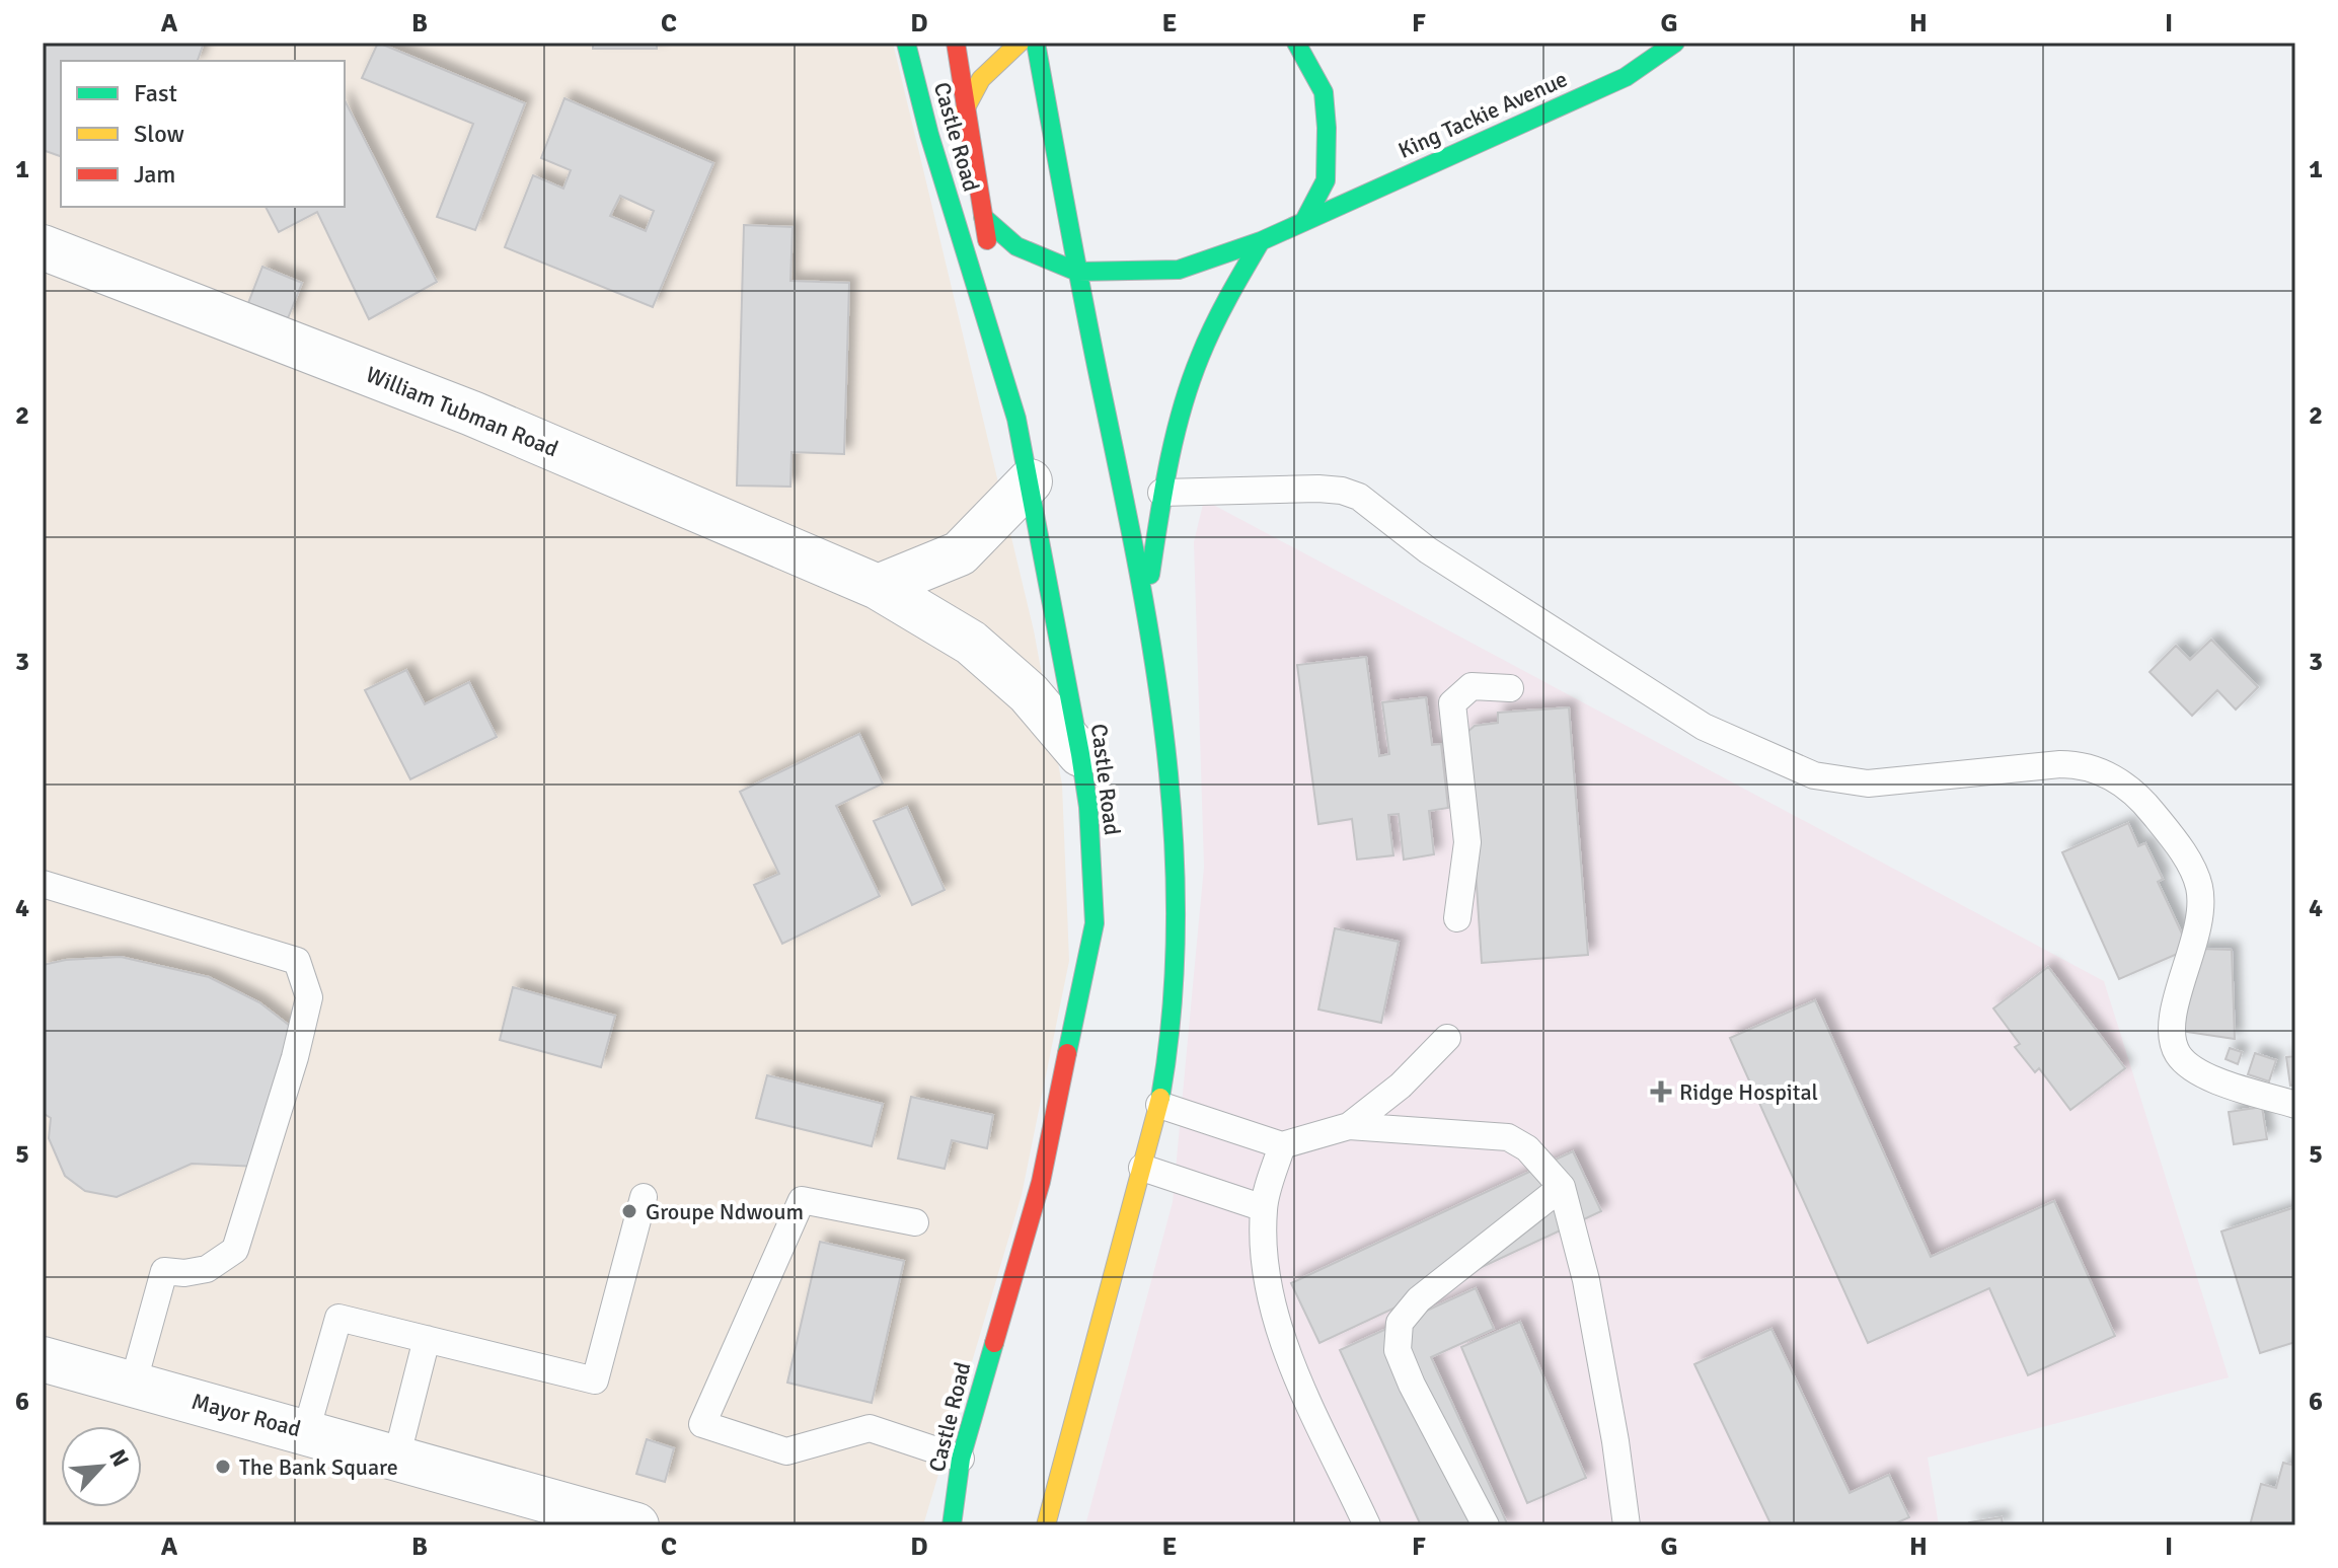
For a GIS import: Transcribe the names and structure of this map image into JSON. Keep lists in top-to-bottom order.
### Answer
{
  "streets": {
    "main road": ["King Tackie Avenue", "Castle Road"],
    "street": ["William Tubman Road", "Mayor Road"]
  },
  "crossings": [
    ["Castle Road", "William Tubman Road"]
  ],
  "places": {
    "health": ["Ridge Hospital"],
    "other": ["Groupe Ndwoum", "The Bank Square"]
  },
  "legend": ["Fast", "Slow", "Jam"],
  "north": "top right",
  "grid": {
    "columns": [
      "A",
      "B",
      "C",
      "D",
      "E",
      "F",
      "G",
      "H",
      "I"
    ],
    "rows": [
      "1",
      "2",
      "3",
      "4",
      "5",
      "6"
    ]
  }
}
